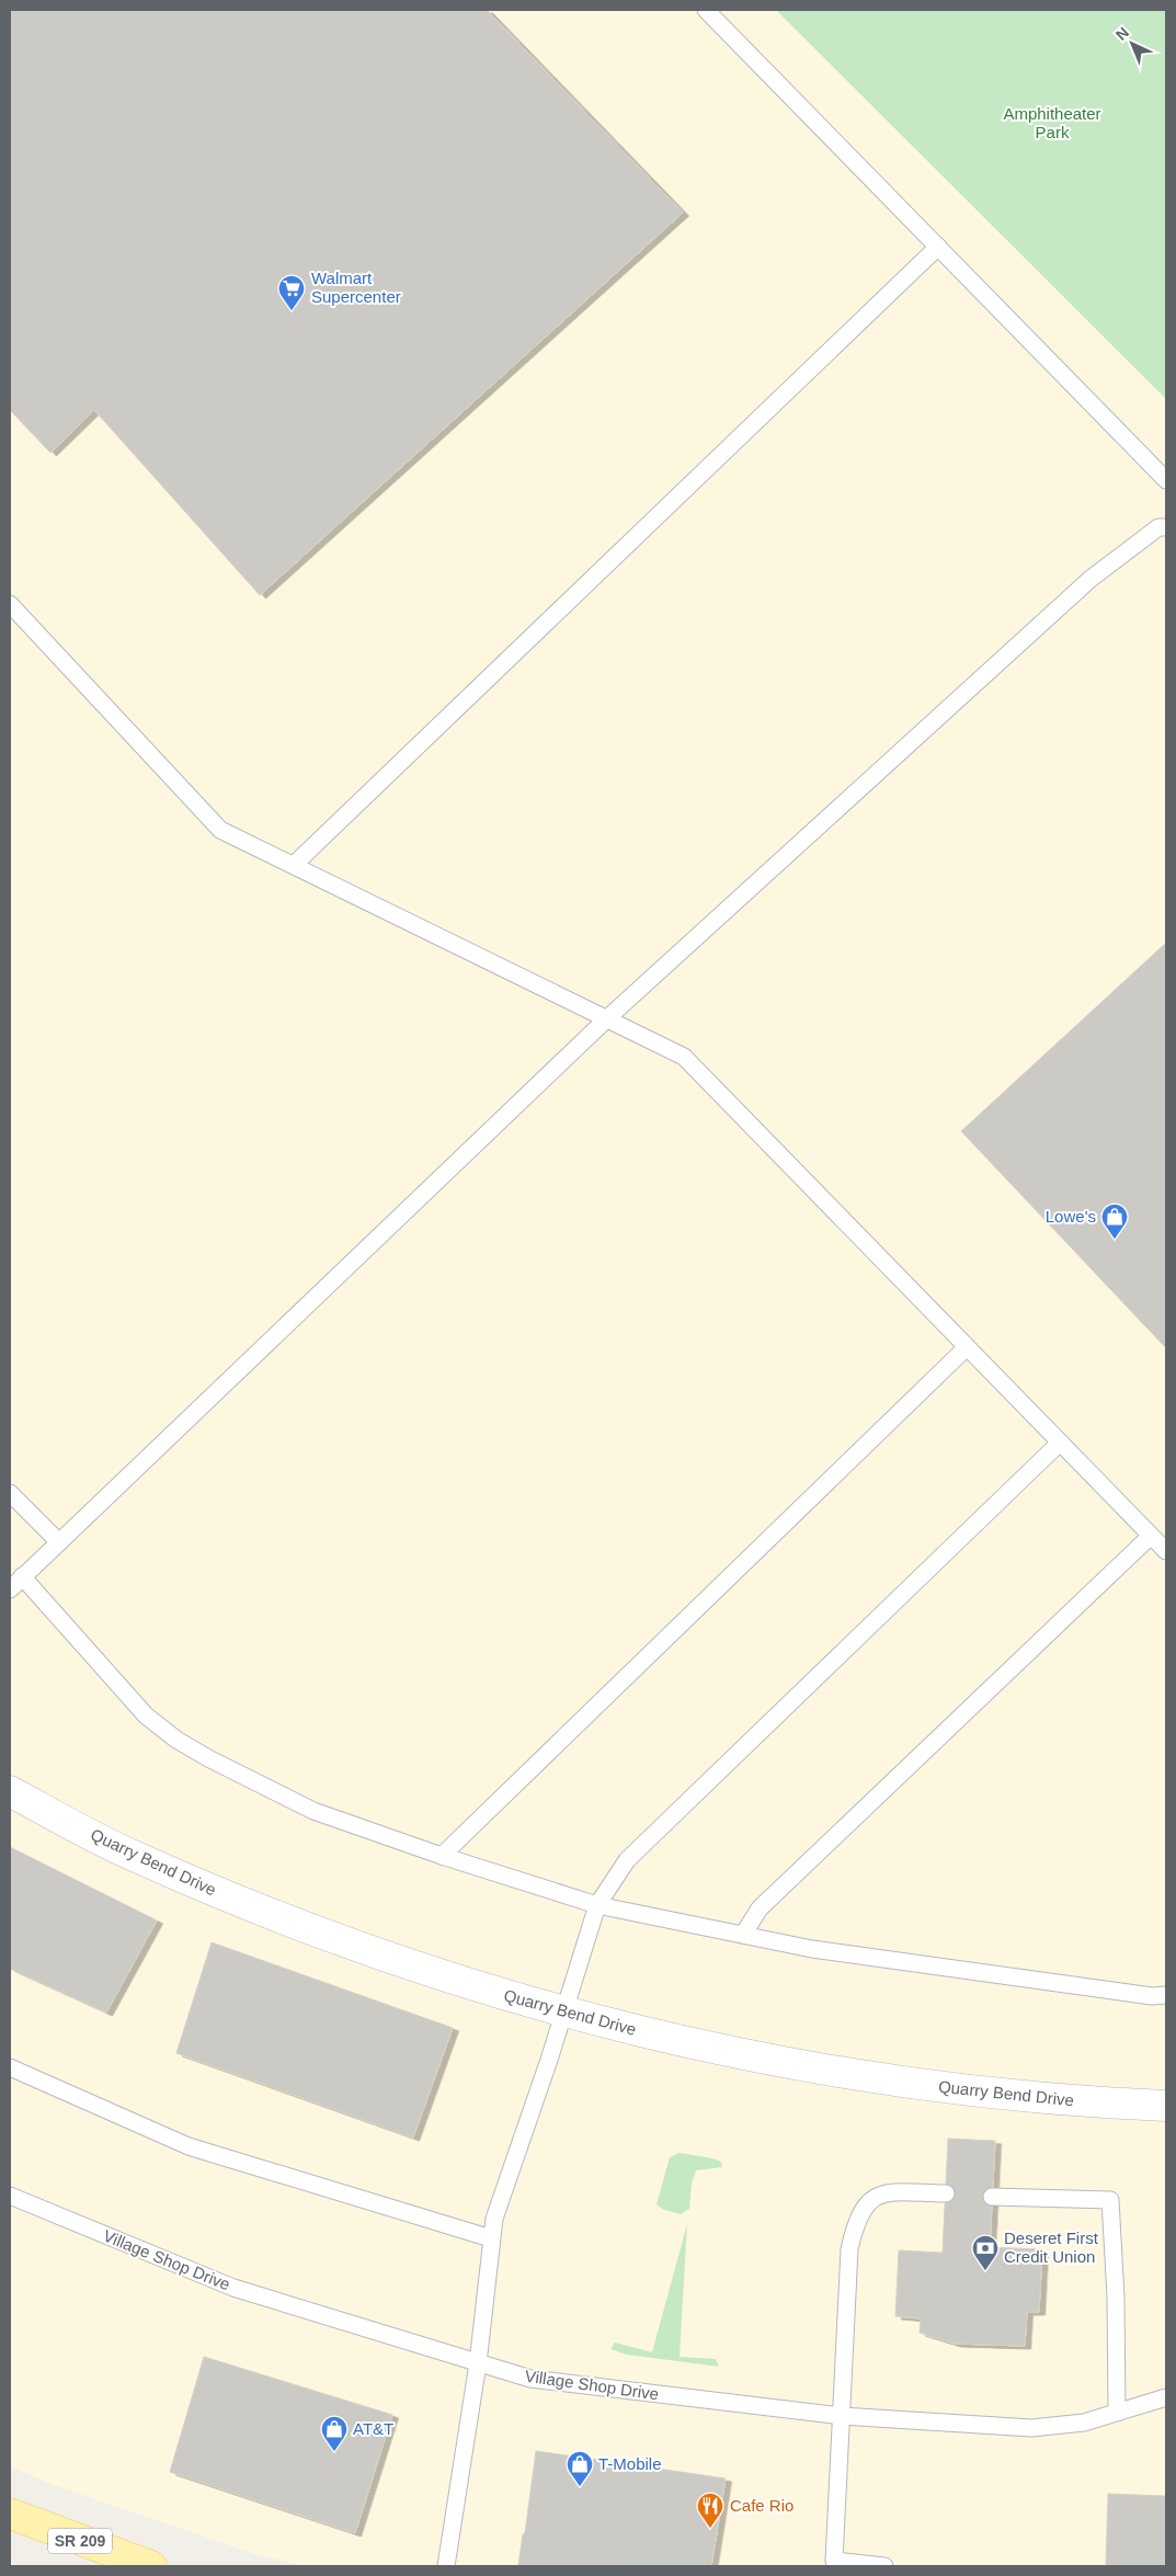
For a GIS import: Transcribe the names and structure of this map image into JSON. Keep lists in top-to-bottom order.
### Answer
{
  "streets": {
    "main road": ["SR 209"],
    "street": ["Quarry Bend Drive"],
    "lane": ["Village Shop Drive"]
  },
  "parks": ["Amphitheater Park"],
  "places": {
    "supermarket": ["Walmart Supercenter"],
    "shop": ["Lowe's", "AT&T", "T-Mobile"],
    "bank": ["Deseret First Credit Union"],
    "restaurant": ["Cafe Rio"]
  },
  "north": "top left"
}
